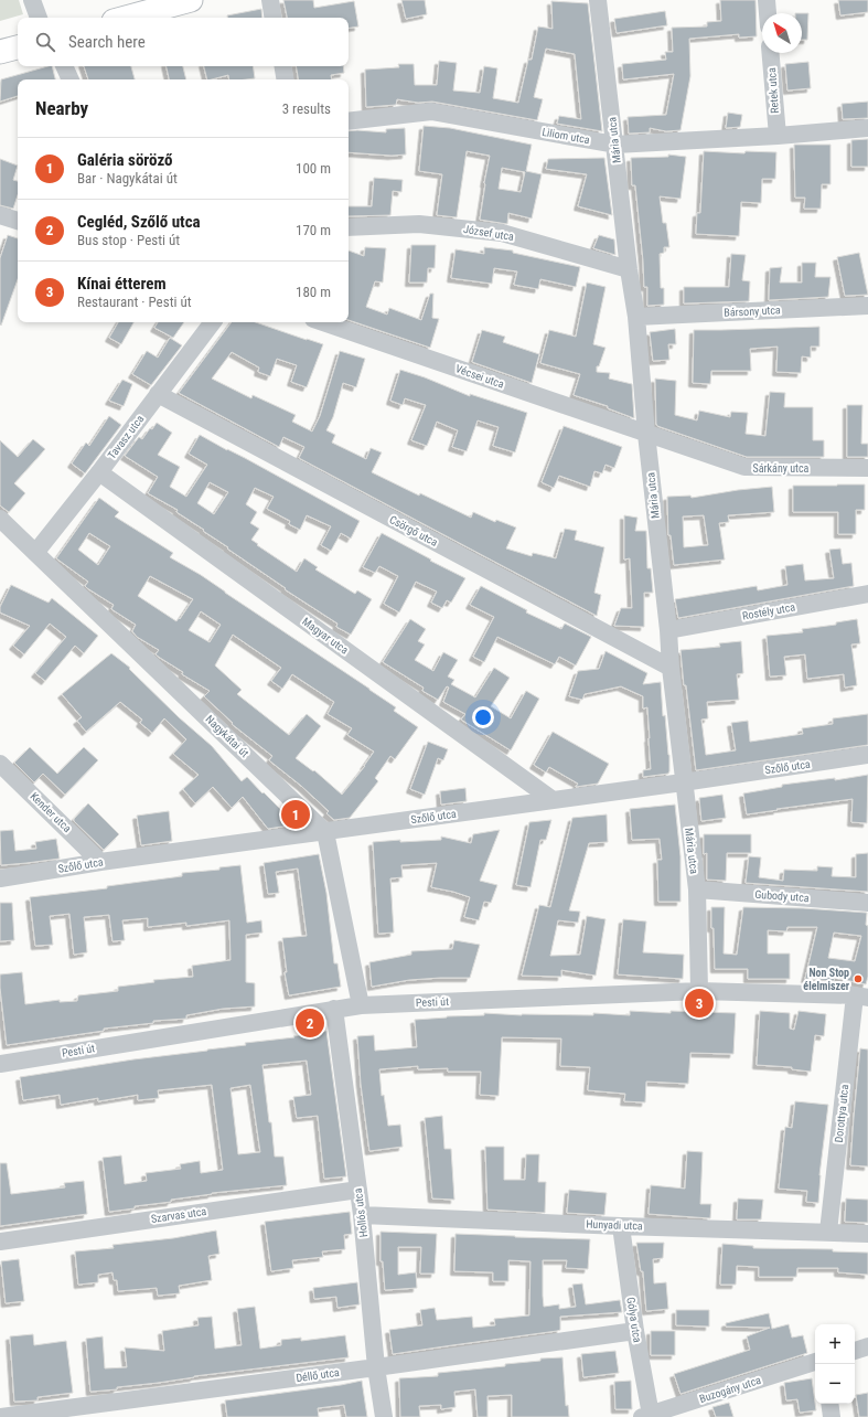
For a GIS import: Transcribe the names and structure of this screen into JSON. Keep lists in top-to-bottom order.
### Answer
{
  "streets": {
    "street": [
      "Retek utca",
      "Liliom utca",
      "Mária utca",
      "József utca",
      "Bársony utca",
      "Vécsei utca",
      "Tavasz utca",
      "Sárkány utca",
      "Csörgő utca",
      "Rostély utca",
      "Magyar utca",
      "Nagykátai út",
      "Szőlő utca",
      "Kender utca",
      "Gubody utca",
      "Pesti út",
      "Dorottya utca",
      "Hollós utca",
      "Szarvas utca",
      "Hunyadi utca",
      "Gólya utca",
      "Déllő utca",
      "Buzogány utca"
    ]
  },
  "crossings": [
    ["Retek utca", "Liliom utca"],
    ["Liliom utca", "Mária utca"],
    ["Mária utca", "József utca"],
    ["Mária utca", "Bársony utca"],
    ["Mária utca", "Vécsei utca"],
    ["Mária utca", "Sárkány utca"],
    ["Mária utca", "Csörgő utca"],
    ["Mária utca", "Rostély utca"],
    ["Mária utca", "Szőlő utca"],
    ["Mária utca", "Gubody utca"],
    ["Mária utca", "Pesti út"],
    ["Vécsei utca", "Sárkány utca"],
    ["Tavasz utca", "Csörgő utca"],
    ["Tavasz utca", "Magyar utca"],
    ["Tavasz utca", "Nagykátai út"],
    ["Magyar utca", "Szőlő utca"],
    ["Nagykátai út", "Szőlő utca"],
    ["Szőlő utca", "Kender utca"],
    ["Pesti út", "Dorottya utca"],
    ["Pesti út", "Hollós utca"],
    ["Dorottya utca", "Hunyadi utca"],
    ["Hollós utca", "Szarvas utca"],
    ["Hollós utca", "Hunyadi utca"],
    ["Hollós utca", "Déllő utca"],
    ["Hunyadi utca", "Gólya utca"],
    ["Gólya utca", "Déllő utca"],
    ["Gólya utca", "Buzogány utca"]
  ],
  "places": ["Non Stop élelmiszer"],
  "north": "top left",
  "page": {
    "search": "Search here",
    "heading": ["Nearby", "3 results"],
    "list": [
      {
        "mark": "1",
        "name": "Galéria söröző",
        "note": "Bar · Nagykátai út",
        "value": "100 m"
      },
      {
        "mark": "2",
        "name": "Cegléd, Szőlő utca",
        "note": "Bus stop · Pesti út",
        "value": "170 m"
      },
      {
        "mark": "3",
        "name": "Kínai étterem",
        "note": "Restaurant · Pesti út",
        "value": "180 m"
      }
    ],
    "pins": ["1", "3", "2"],
    "map_buttons": ["+", "−"]
  }
}
